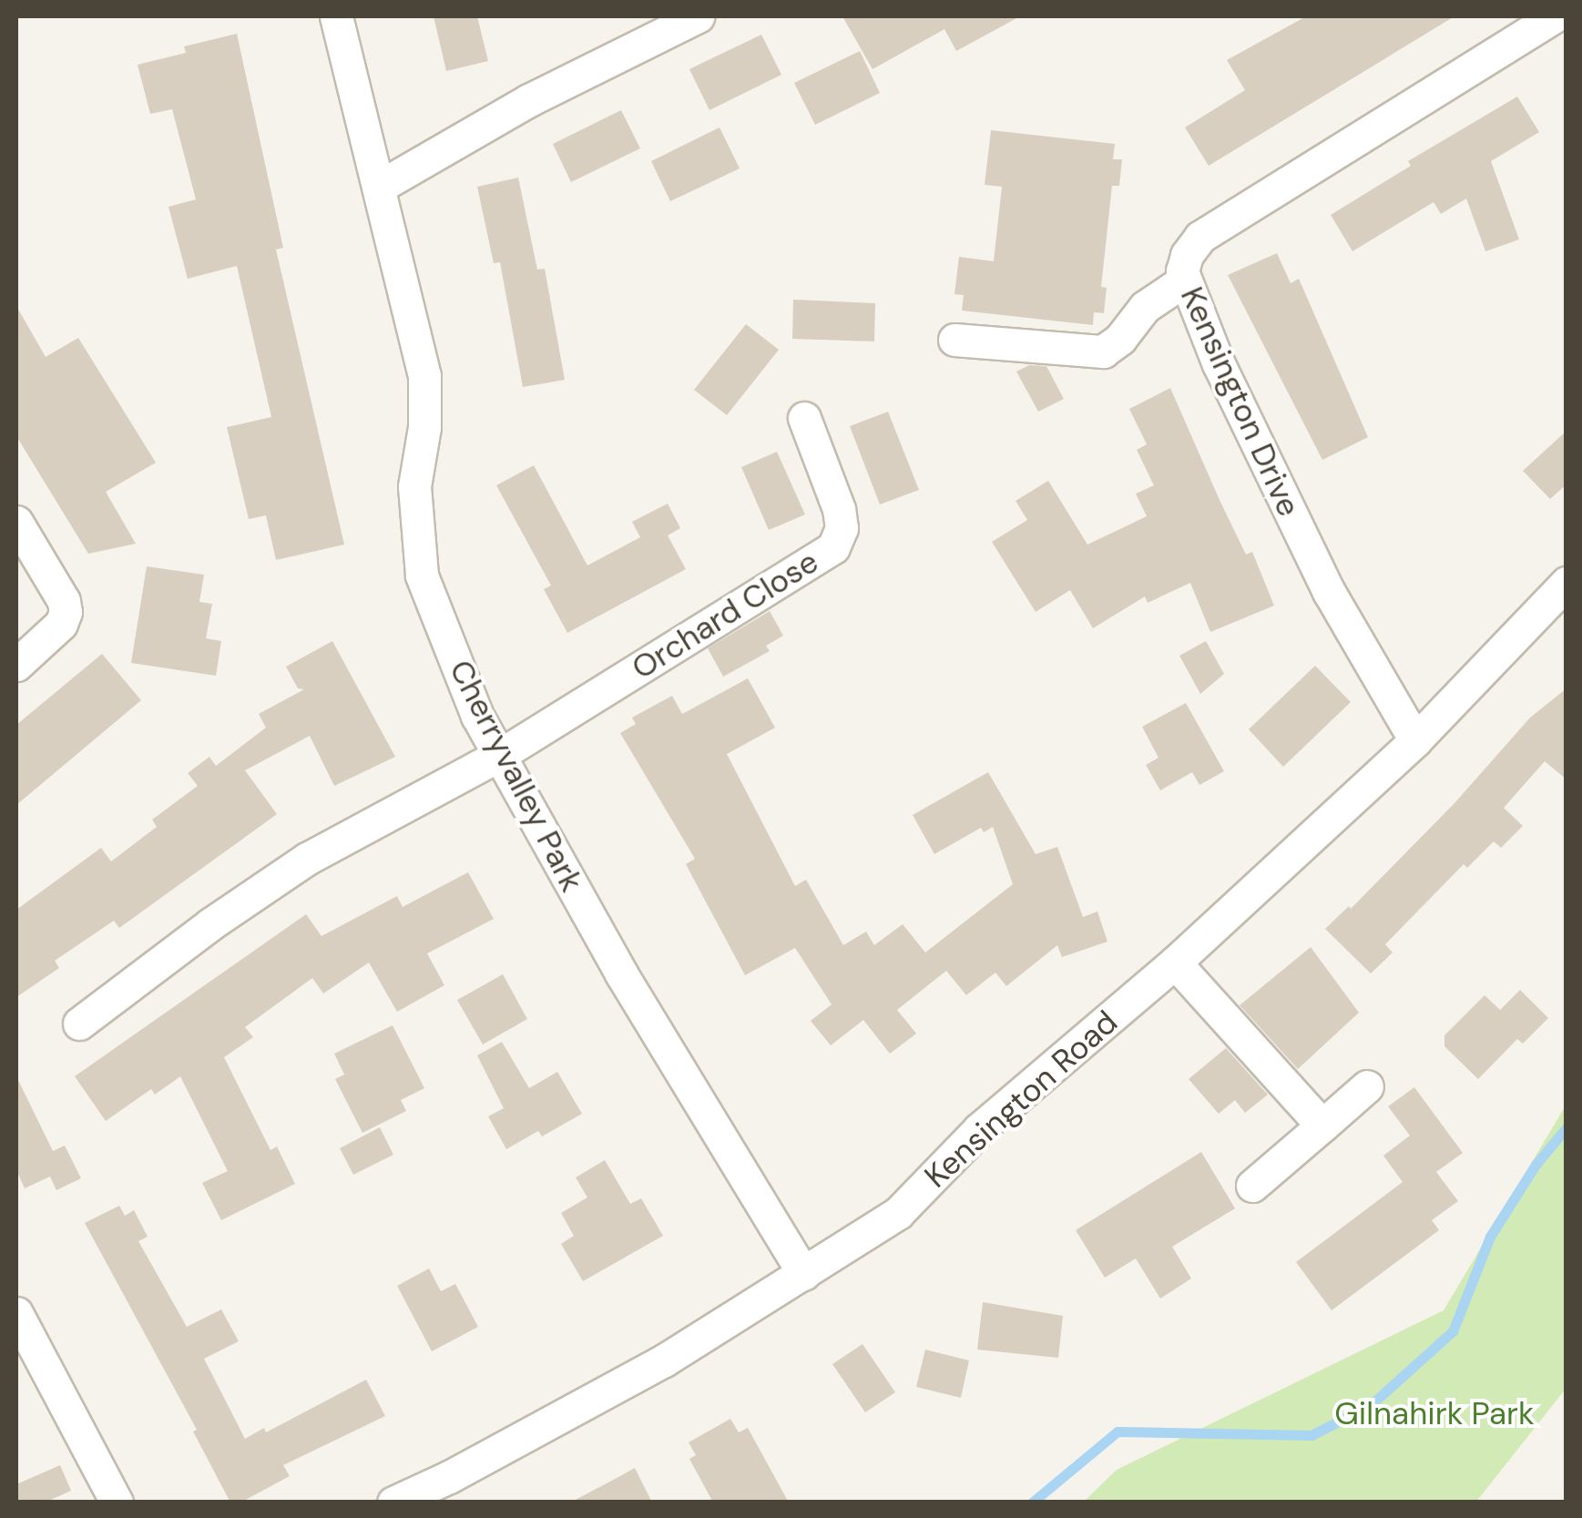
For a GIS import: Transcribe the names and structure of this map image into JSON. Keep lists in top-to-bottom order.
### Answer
{
  "streets": {
    "street": [
      "Kensington Drive",
      "Orchard Close",
      "Cherryvalley Park",
      "Kensington Road"
    ]
  },
  "crossings": [
    ["Kensington Drive", "Kensington Road"],
    ["Orchard Close", "Cherryvalley Park"],
    ["Cherryvalley Park", "Kensington Road"]
  ],
  "parks": ["Gilnahirk Park"]
}
